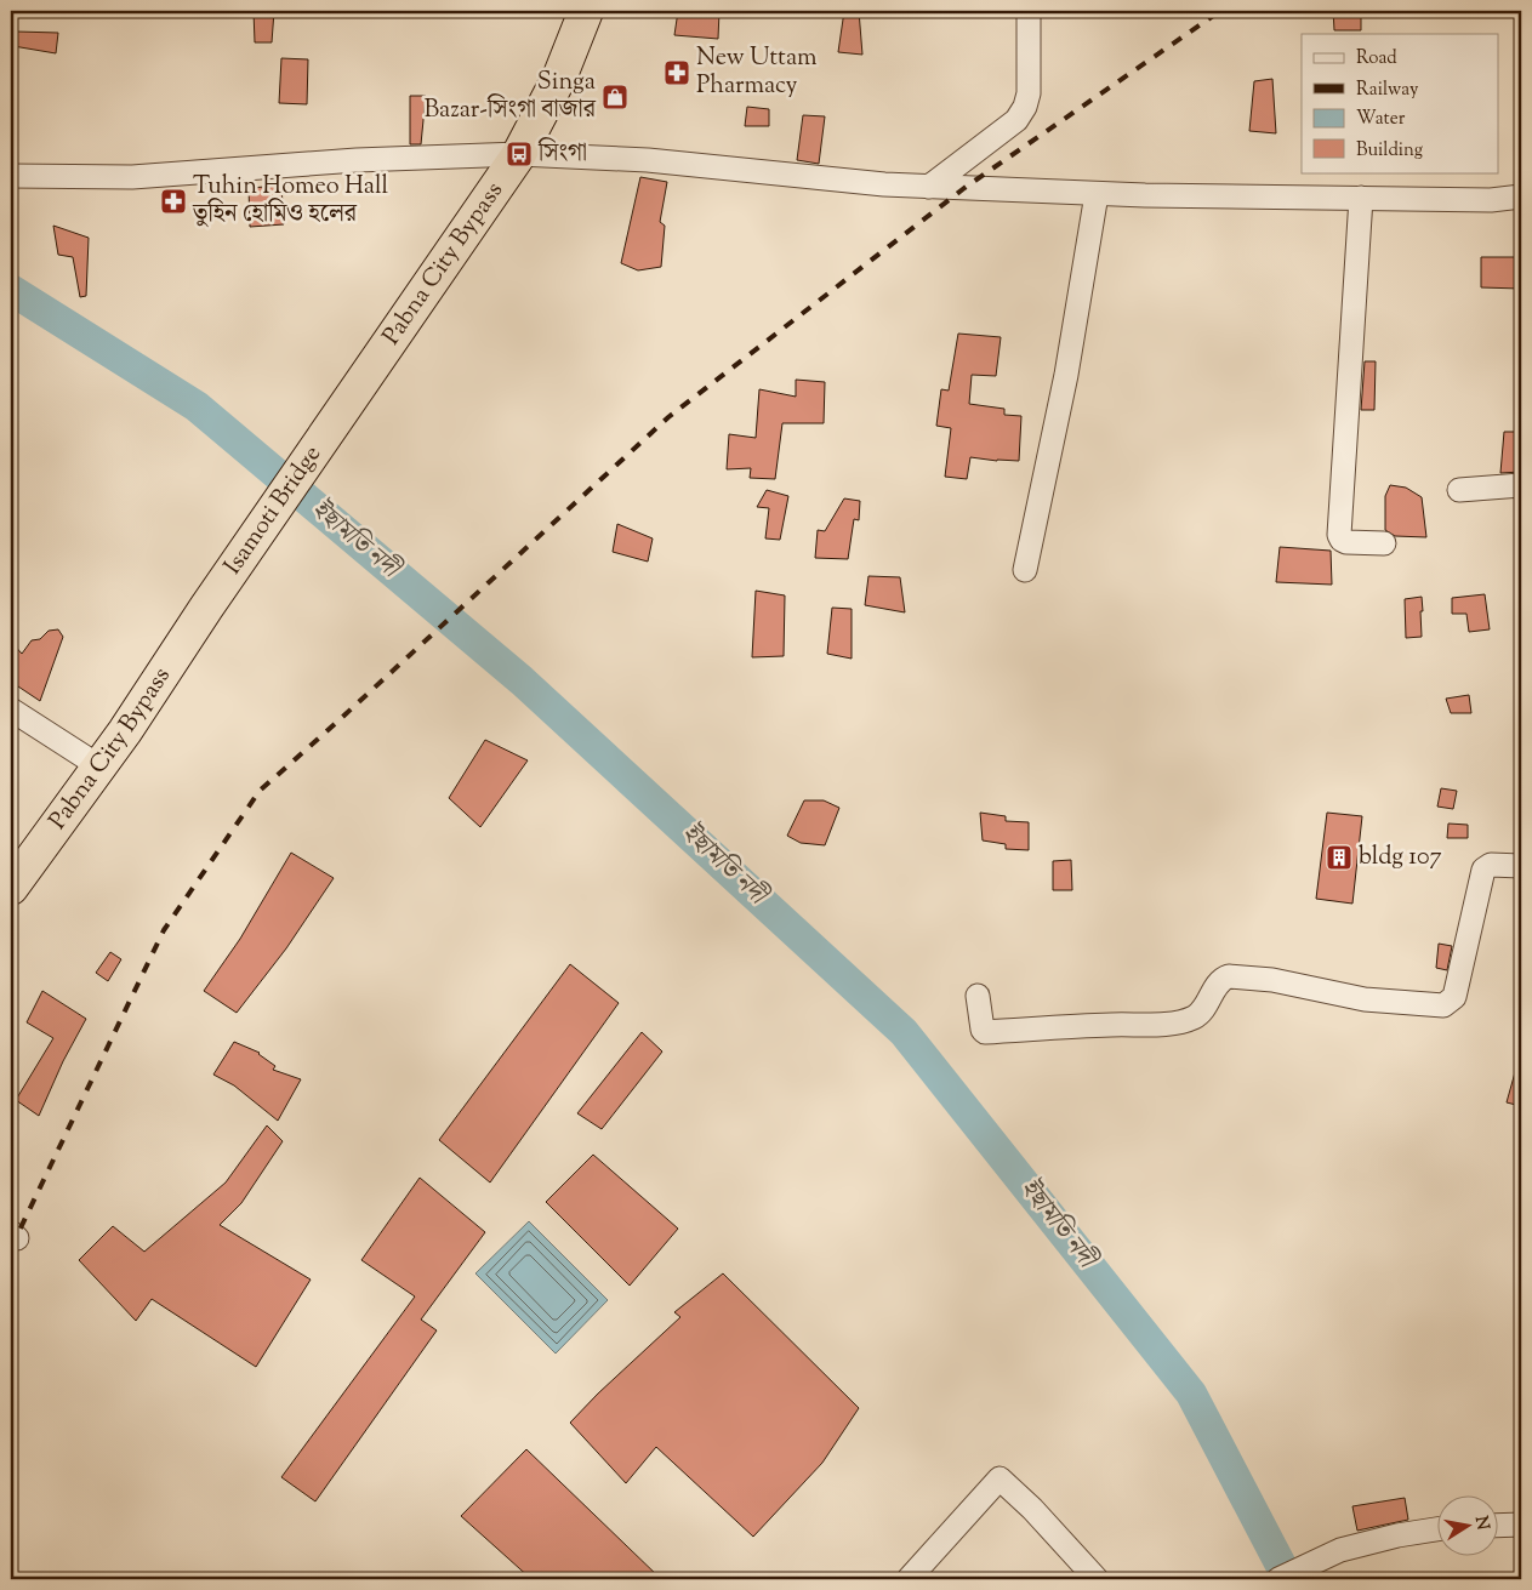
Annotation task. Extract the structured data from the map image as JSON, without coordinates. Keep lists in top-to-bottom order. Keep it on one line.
{"streets":{"highway":["Pabna City Bypass","Isamoti Bridge"]},"crossings":[["Pabna City Bypass","Isamoti Bridge"]],"water":["ইছামতি নদী"],"places":{"pharmacy":["New Uttam Pharmacy","Tuhin Homeo Hall তুহিন হোমিও হলের"],"shop":["Singa Bazar-সিংগা বাজার"],"bus stop":["সিংগা"],"building":["bldg 107"]},"legend":["Road","Railway","Water","Building"],"north":"right"}
